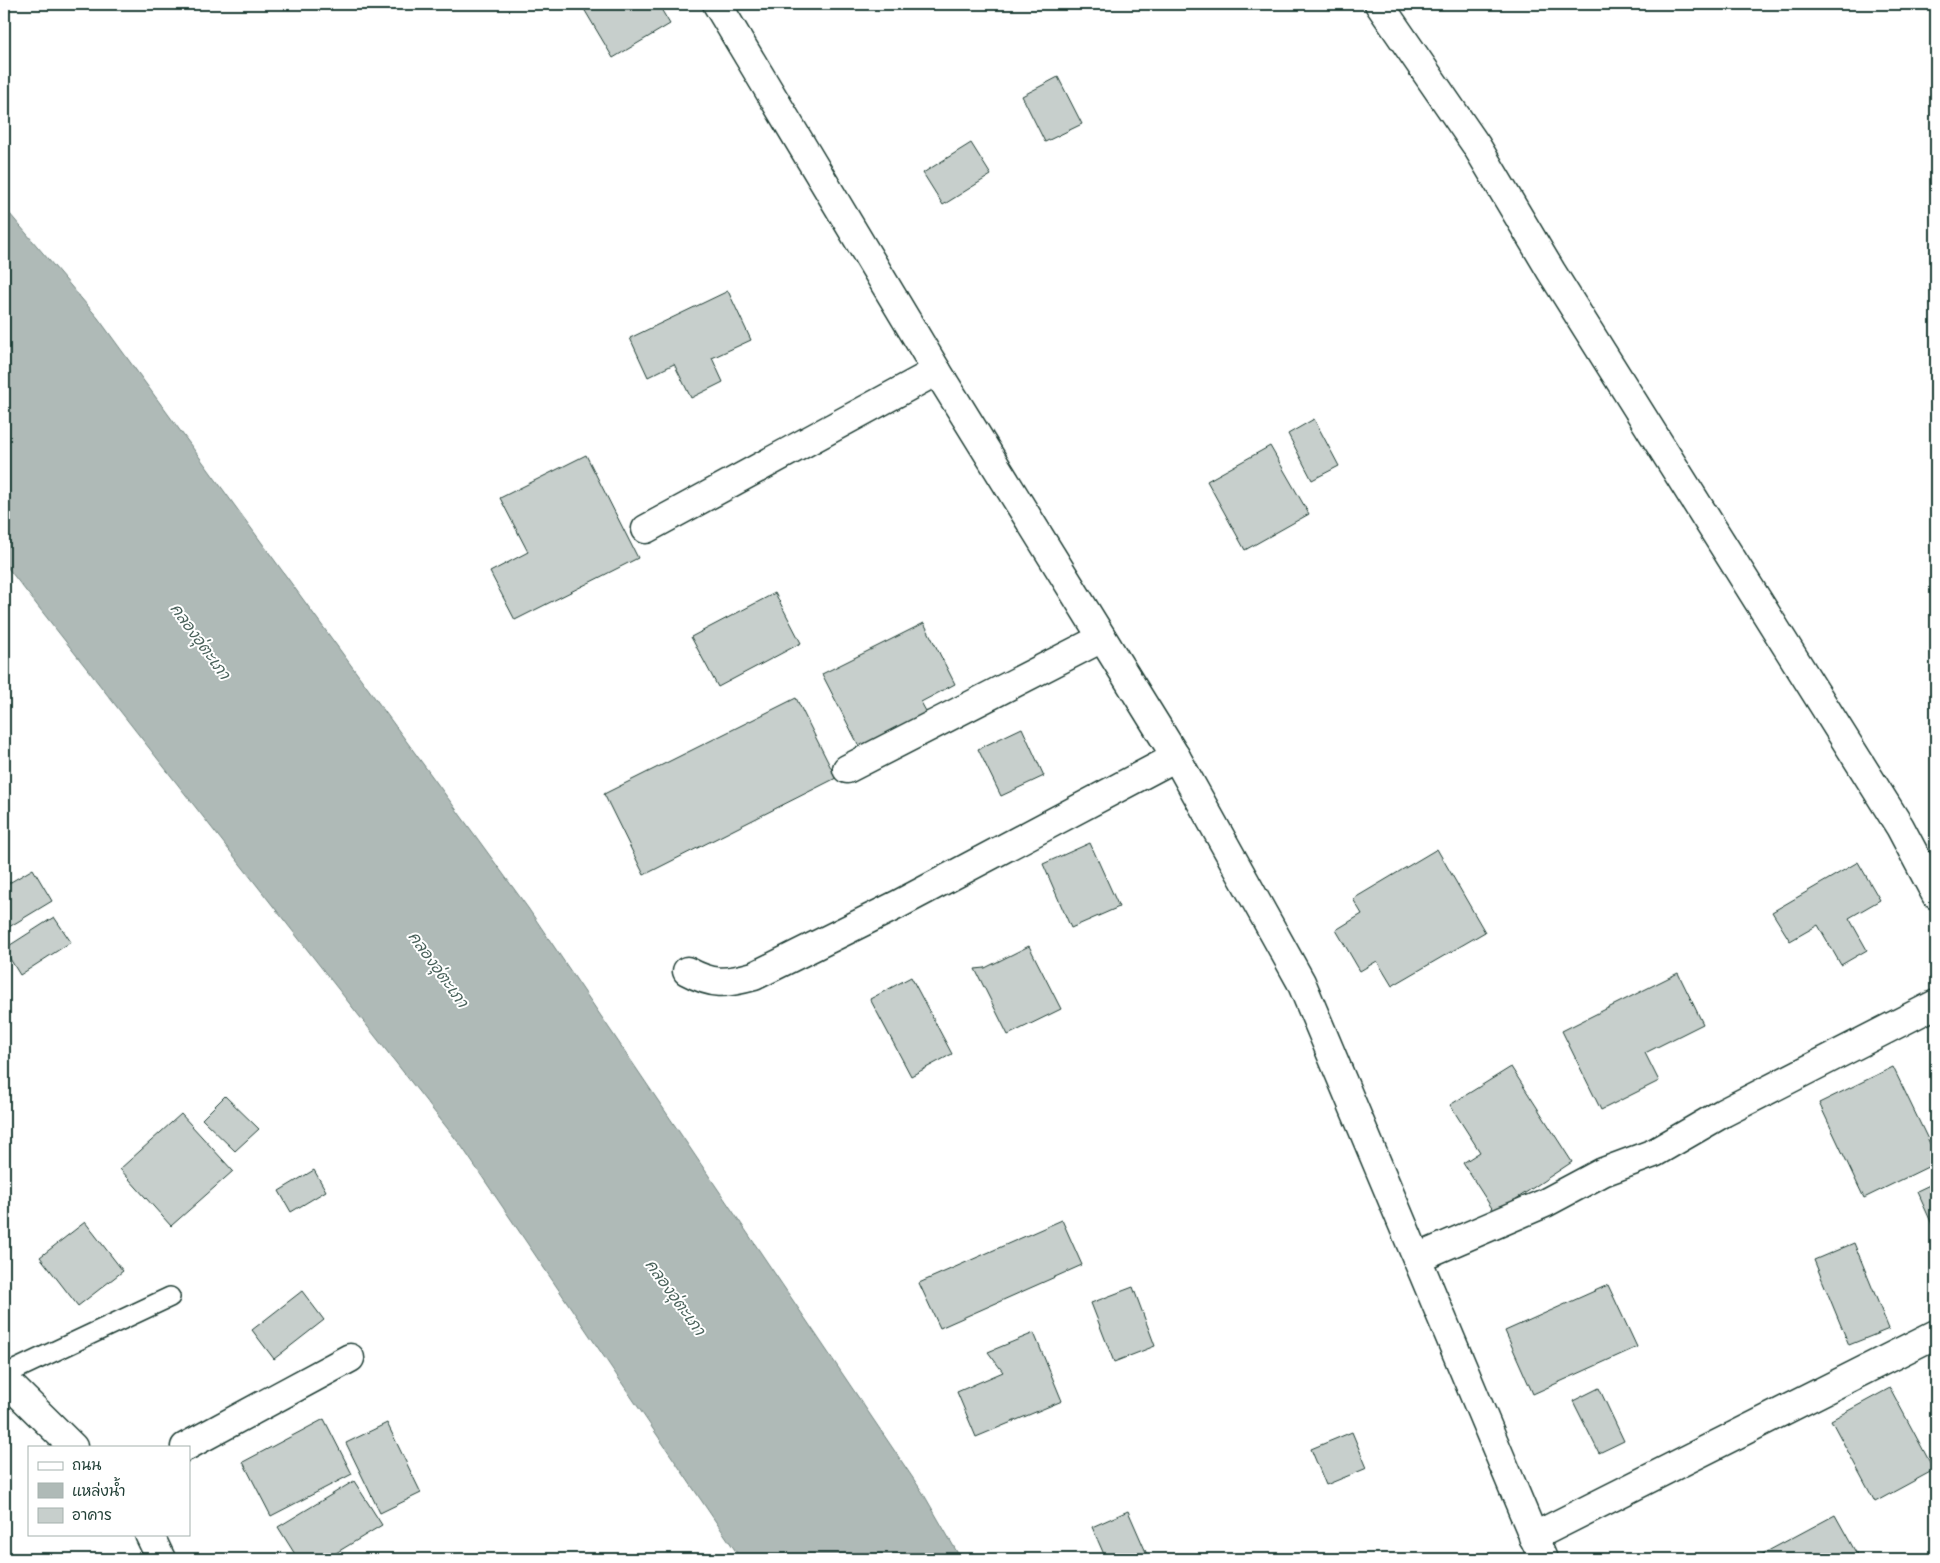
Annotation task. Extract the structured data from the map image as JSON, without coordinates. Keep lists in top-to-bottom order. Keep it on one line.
{"water":["คลองอุ่ตะเภา"],"legend":["ถนน","แหล่งน้ำ","อาคาร"]}
